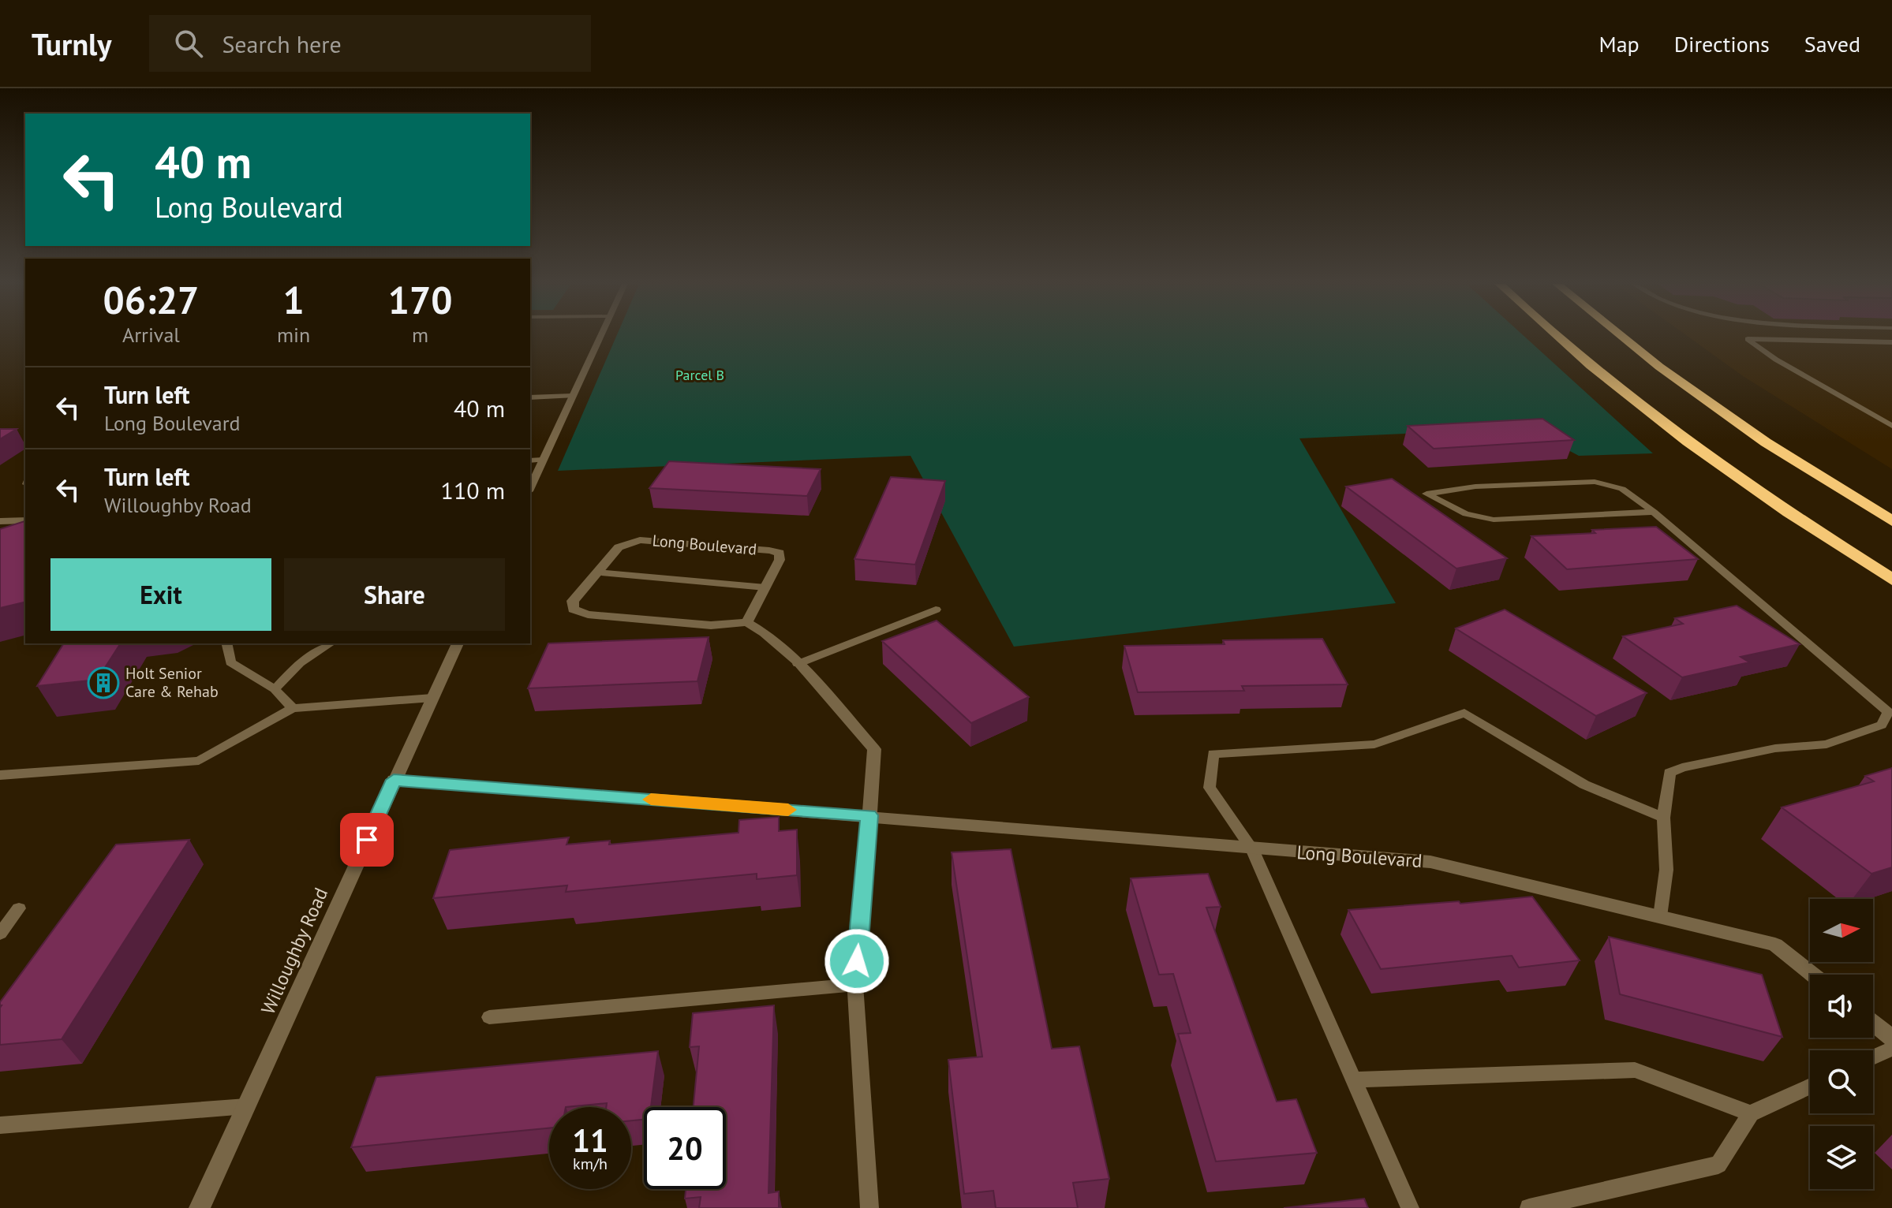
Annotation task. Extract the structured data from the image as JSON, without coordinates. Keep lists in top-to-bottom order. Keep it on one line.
{"streets":{"street":["Long Boulevard","Willoughby Road"]},"crossings":[["Long Boulevard","Willoughby Road"]],"parks":["Parcel B"],"places":{"building":["Holt Senior Care & Rehab"]},"north":"right","page":{"header":"Turnly","search":"Search here","nav":["Map","Directions","Saved"],"turn":["40 m","Long Boulevard"],"eta":["06:27","Arrival","1","min","170","m"],"list":[{"name":"Turn left","note":"Long Boulevard","value":"40 m"},{"name":"Turn left","note":"Willoughby Road","value":"110 m"}],"buttons":["Exit","Share"],"speed":"11 km/h","limit":"20"}}
